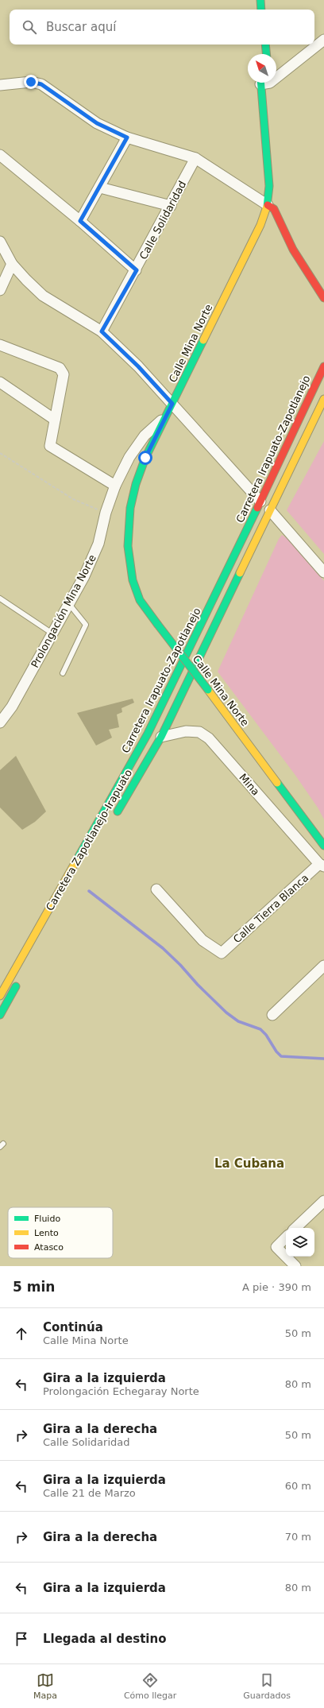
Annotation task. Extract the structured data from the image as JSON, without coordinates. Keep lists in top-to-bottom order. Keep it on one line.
{"streets":{"main road":["Calle Mina Norte","Carretera Irapuato-Zapotlanejo","Carretera Zapotlanejo-Irapuato"],"street":["Calle Solidaridad","Prolongación Mina Norte","Mina","Calle Tierra Blanca"]},"crossings":[["Calle Mina Norte","Prolongación Mina Norte"],["Mina","Carretera Zapotlanejo-Irapuato"],["Mina","Calle Tierra Blanca"]],"districts":["La Cubana"],"legend":["Fluido","Lento","Atasco"],"north":"top left","page":{"search":"Buscar aquí","heading":["5 min","A pie · 390 m"],"list":[["Continúa","Calle Mina Norte","50 m"],["Gira a la izquierda","Prolongación Echegaray Norte","80 m"],["Gira a la derecha","Calle Solidaridad","50 m"],["Gira a la izquierda","Calle 21 de Marzo","60 m"],["Gira a la derecha","70 m"],["Gira a la izquierda","80 m"],"Llegada al destino"],"nav":["Mapa","Cómo llegar","Guardados"]}}
